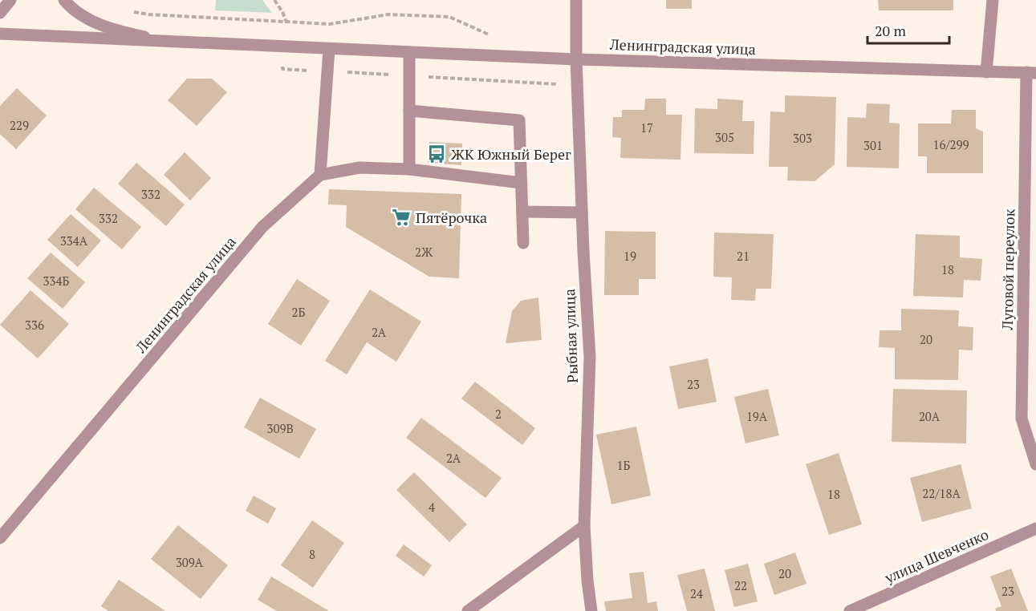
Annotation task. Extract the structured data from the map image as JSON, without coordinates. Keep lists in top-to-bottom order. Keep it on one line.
{"streets":{"street":["Ленинградская улица","Луговой переулок","Рыбная улица","улица Шевченко"]},"crossings":[["Ленинградская улица","Луговой переулок"],["Ленинградская улица","Рыбная улица"]],"places":{"bus stop":["ЖК Южный Берег"],"supermarket":["Пятёрочка"]},"house_numbers":["229","17","305","303","16/299","301","332","332","334А","2Ж","19","21","18","334Б","2Б","336","2А","20","23","2","19А","20А","309В","2А","1Б","22/18А","18","4","8","309А","20","22","23","24"],"scale_bar":"20 m"}
